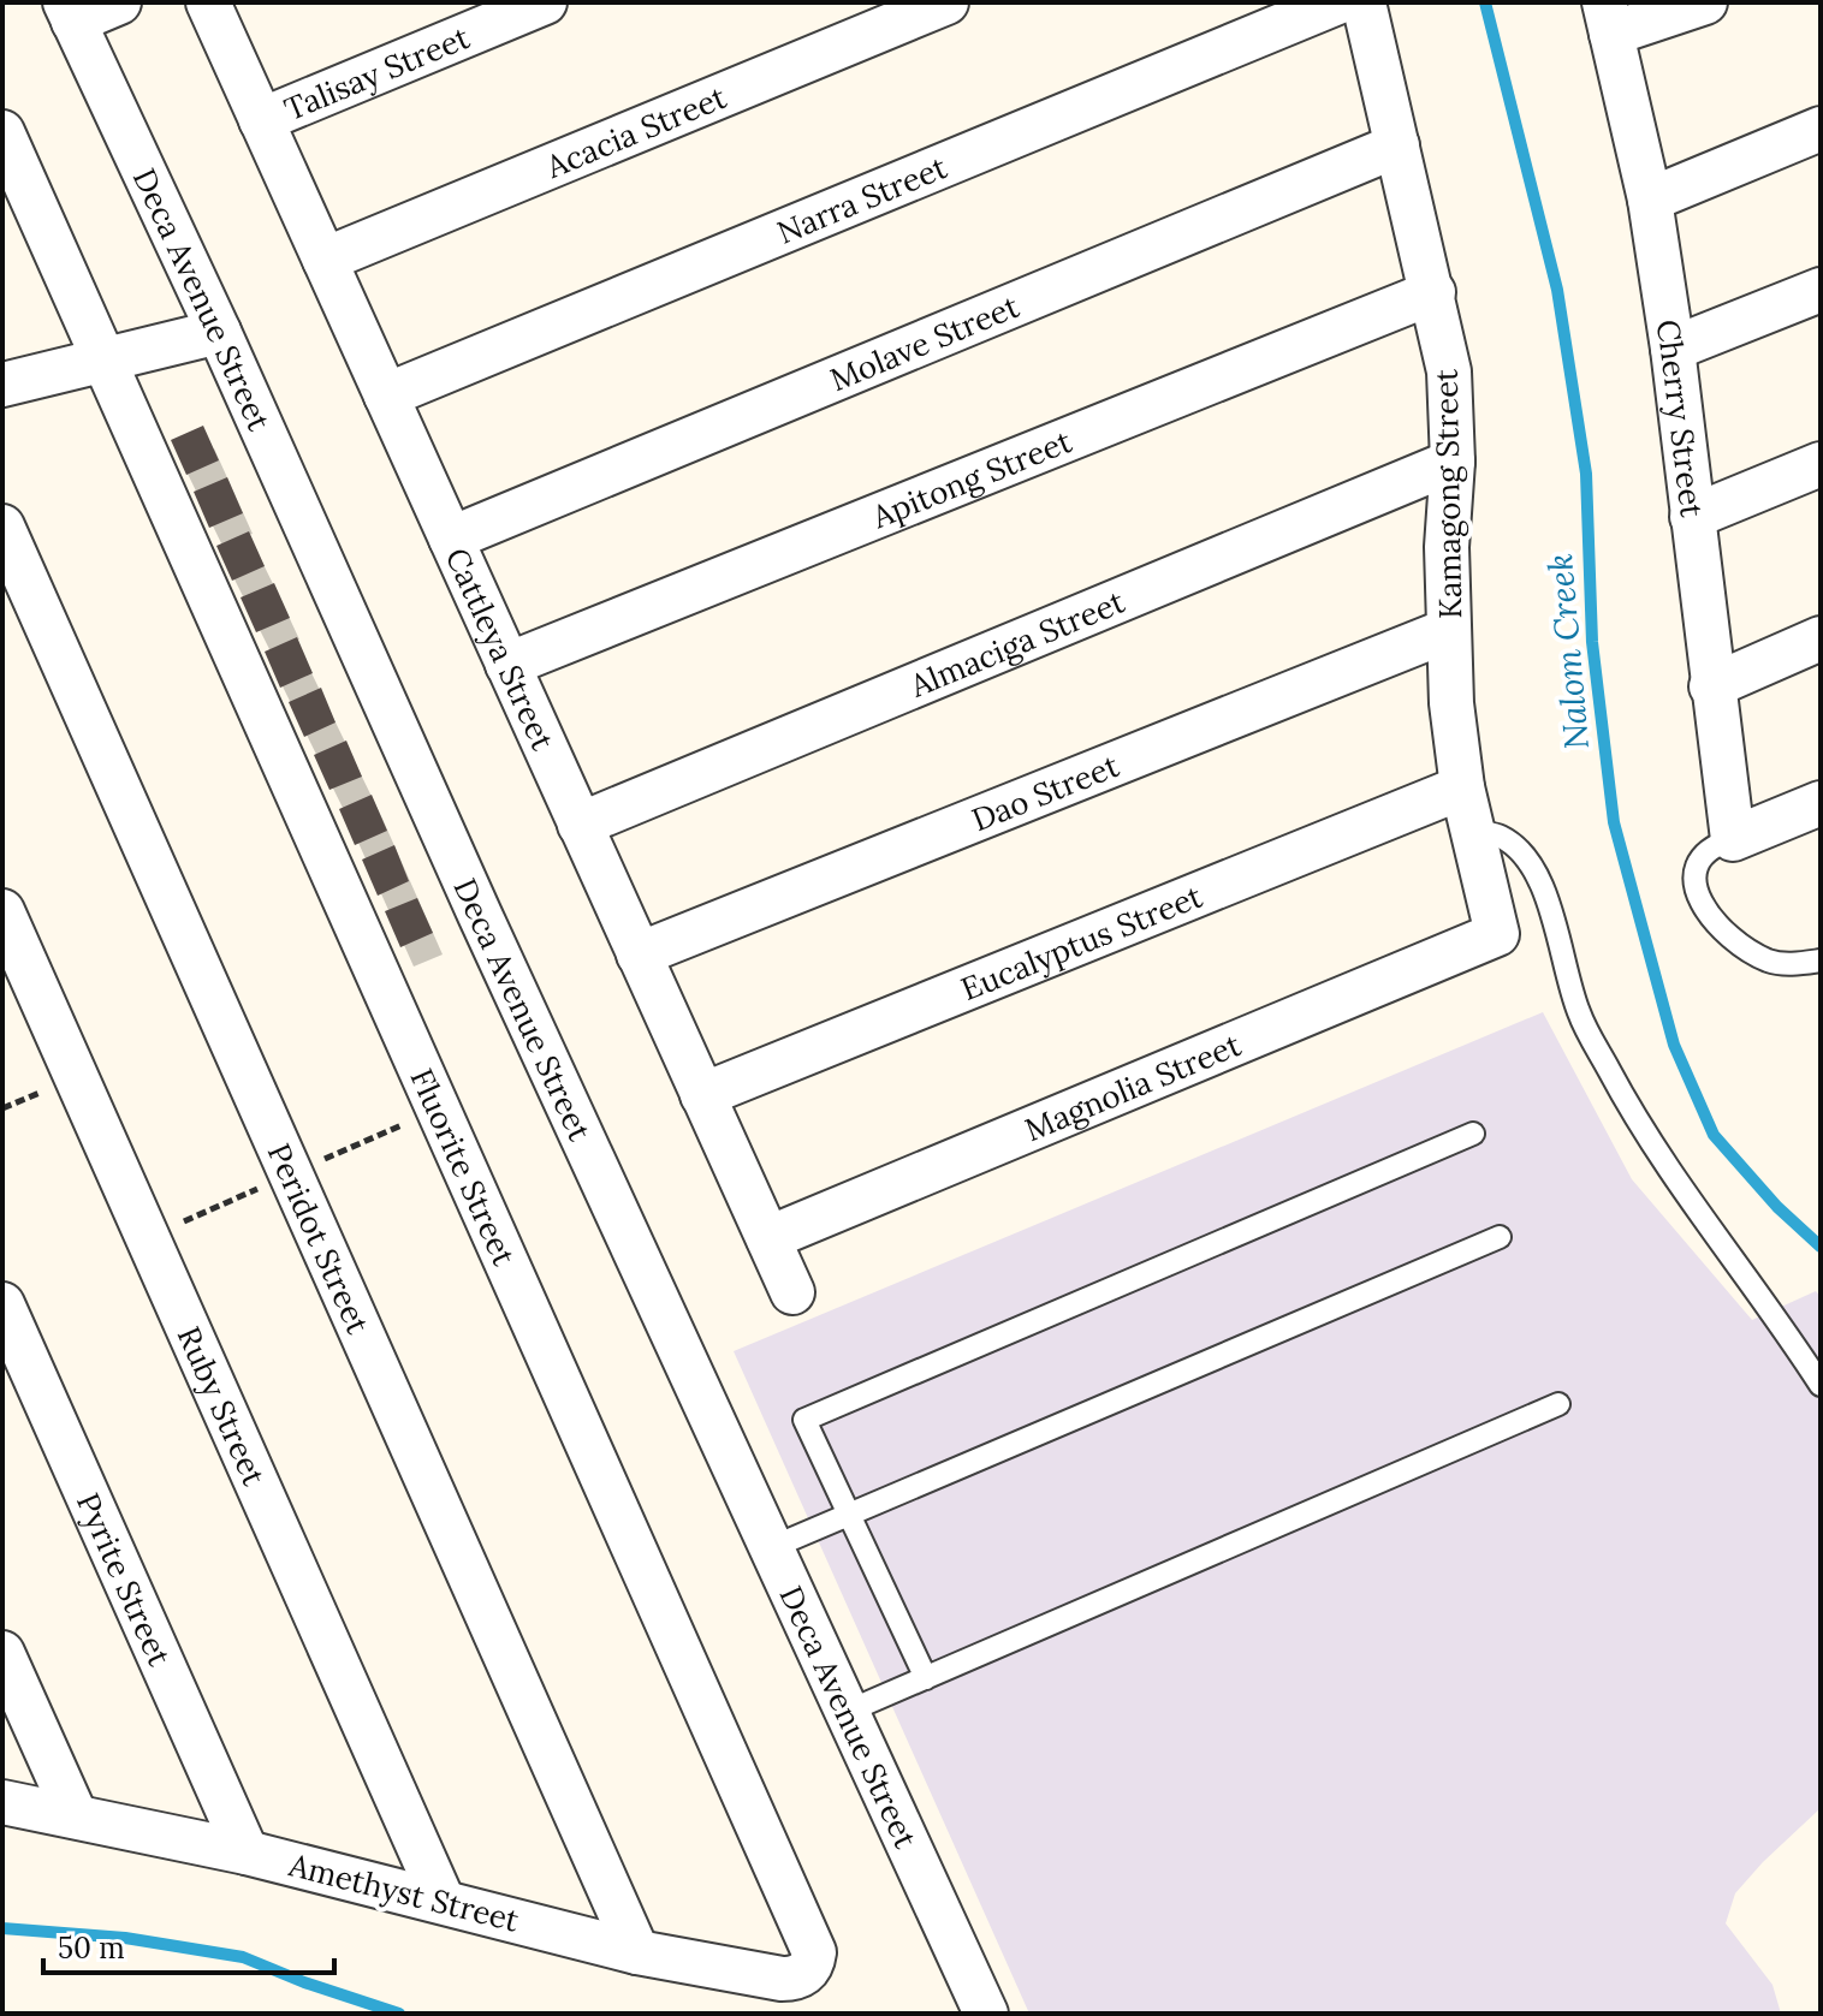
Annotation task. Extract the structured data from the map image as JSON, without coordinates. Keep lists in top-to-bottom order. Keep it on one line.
{"streets":{"street":["Talisay Street","Acacia Street","Narra Street","Deca Avenue Street","Molave Street","Cherry Street","Apitong Street","Kamagong Street","Almaciga Street","Cattleya Street","Dao Street","Eucalyptus Street","Magnolia Street","Fluorite Street","Peridot Street","Ruby Street","Pyrite Street","Amethyst Street"]},"crossings":[["Talisay Street","Cattleya Street"],["Acacia Street","Cattleya Street"],["Narra Street","Cattleya Street"],["Molave Street","Kamagong Street"],["Molave Street","Cattleya Street"],["Apitong Street","Kamagong Street"],["Apitong Street","Cattleya Street"],["Kamagong Street","Almaciga Street"],["Kamagong Street","Dao Street"],["Kamagong Street","Eucalyptus Street"],["Kamagong Street","Magnolia Street"],["Almaciga Street","Cattleya Street"],["Cattleya Street","Dao Street"],["Cattleya Street","Eucalyptus Street"],["Cattleya Street","Magnolia Street"],["Fluorite Street","Amethyst Street"],["Peridot Street","Amethyst Street"],["Ruby Street","Amethyst Street"],["Pyrite Street","Amethyst Street"]],"water":["Nalom Creek"],"scale_bar":"50 m"}
